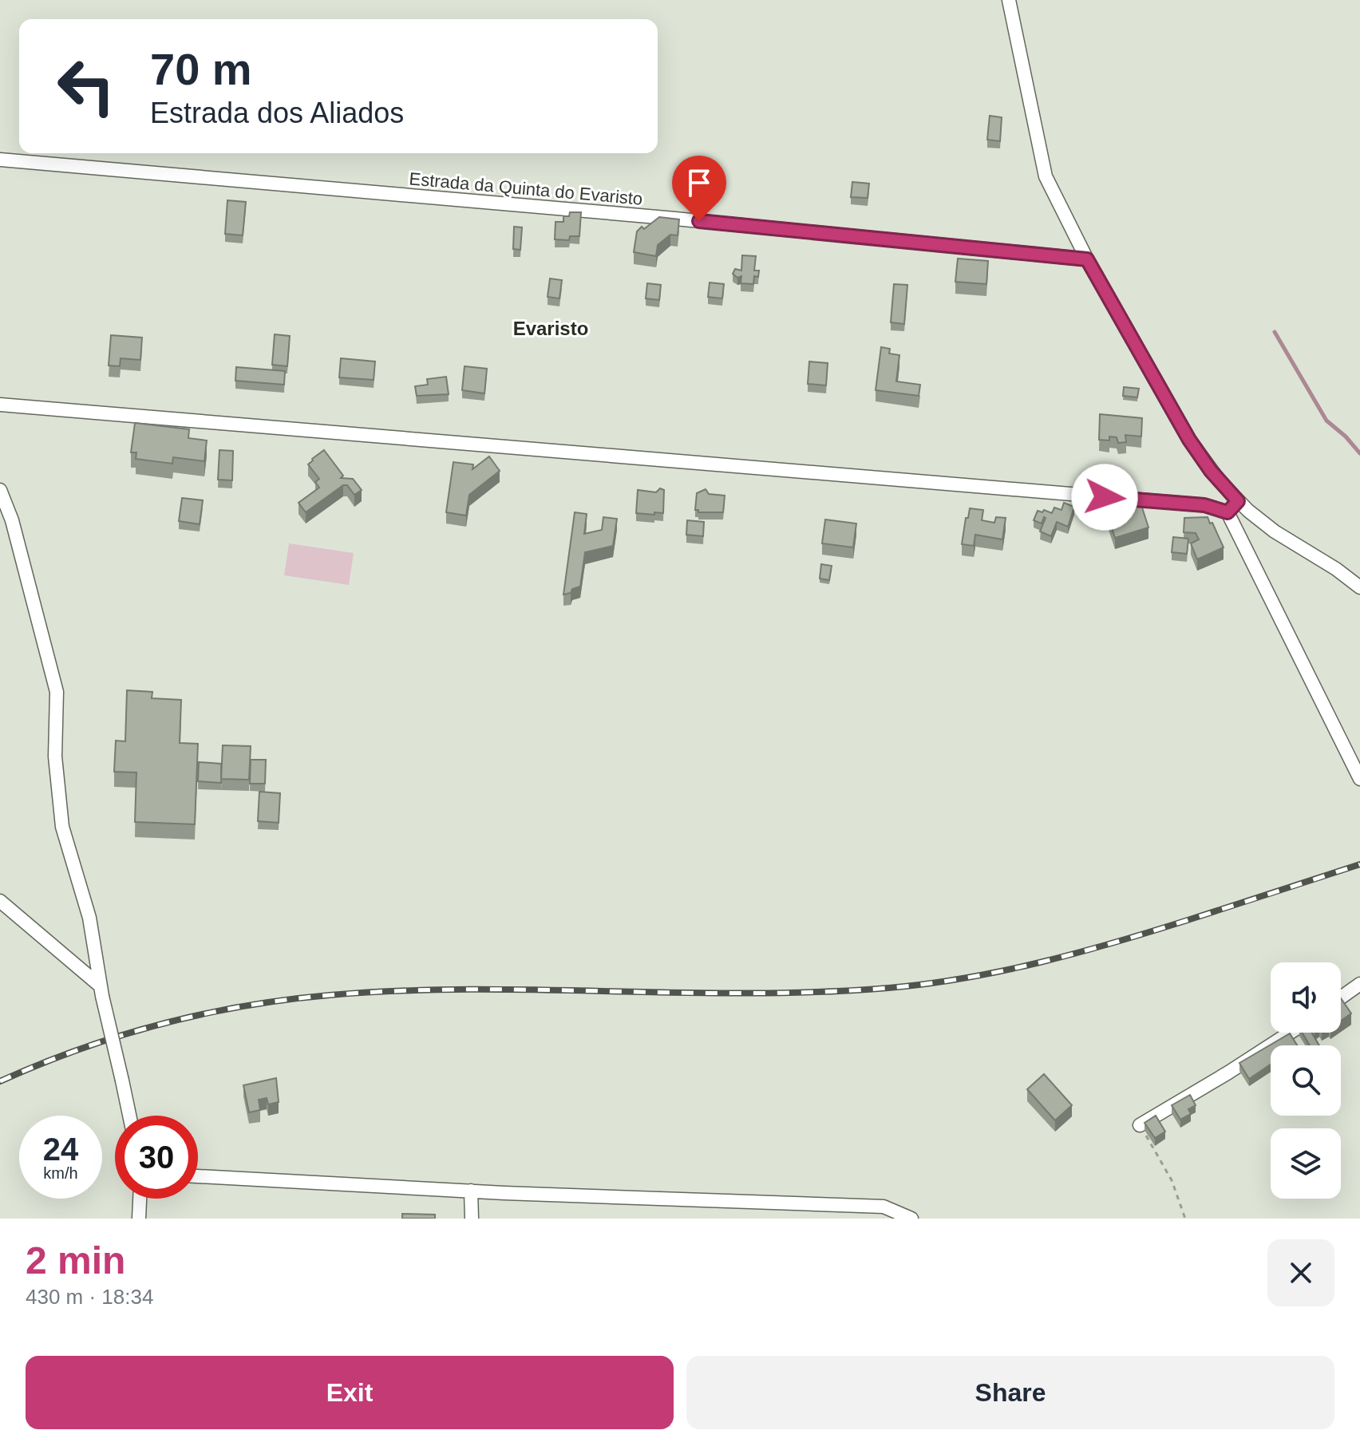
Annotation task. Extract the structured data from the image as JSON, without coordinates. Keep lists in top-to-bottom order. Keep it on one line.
{"streets":{"street":["Estrada da Quinta do Evaristo"]},"districts":["Evaristo"],"page":{"turn":["70 m","Estrada dos Aliados"],"speed":"24 km/h","limit":"30","heading":["2 min","430 m · 18:34"],"buttons":["Exit","Share"]}}
